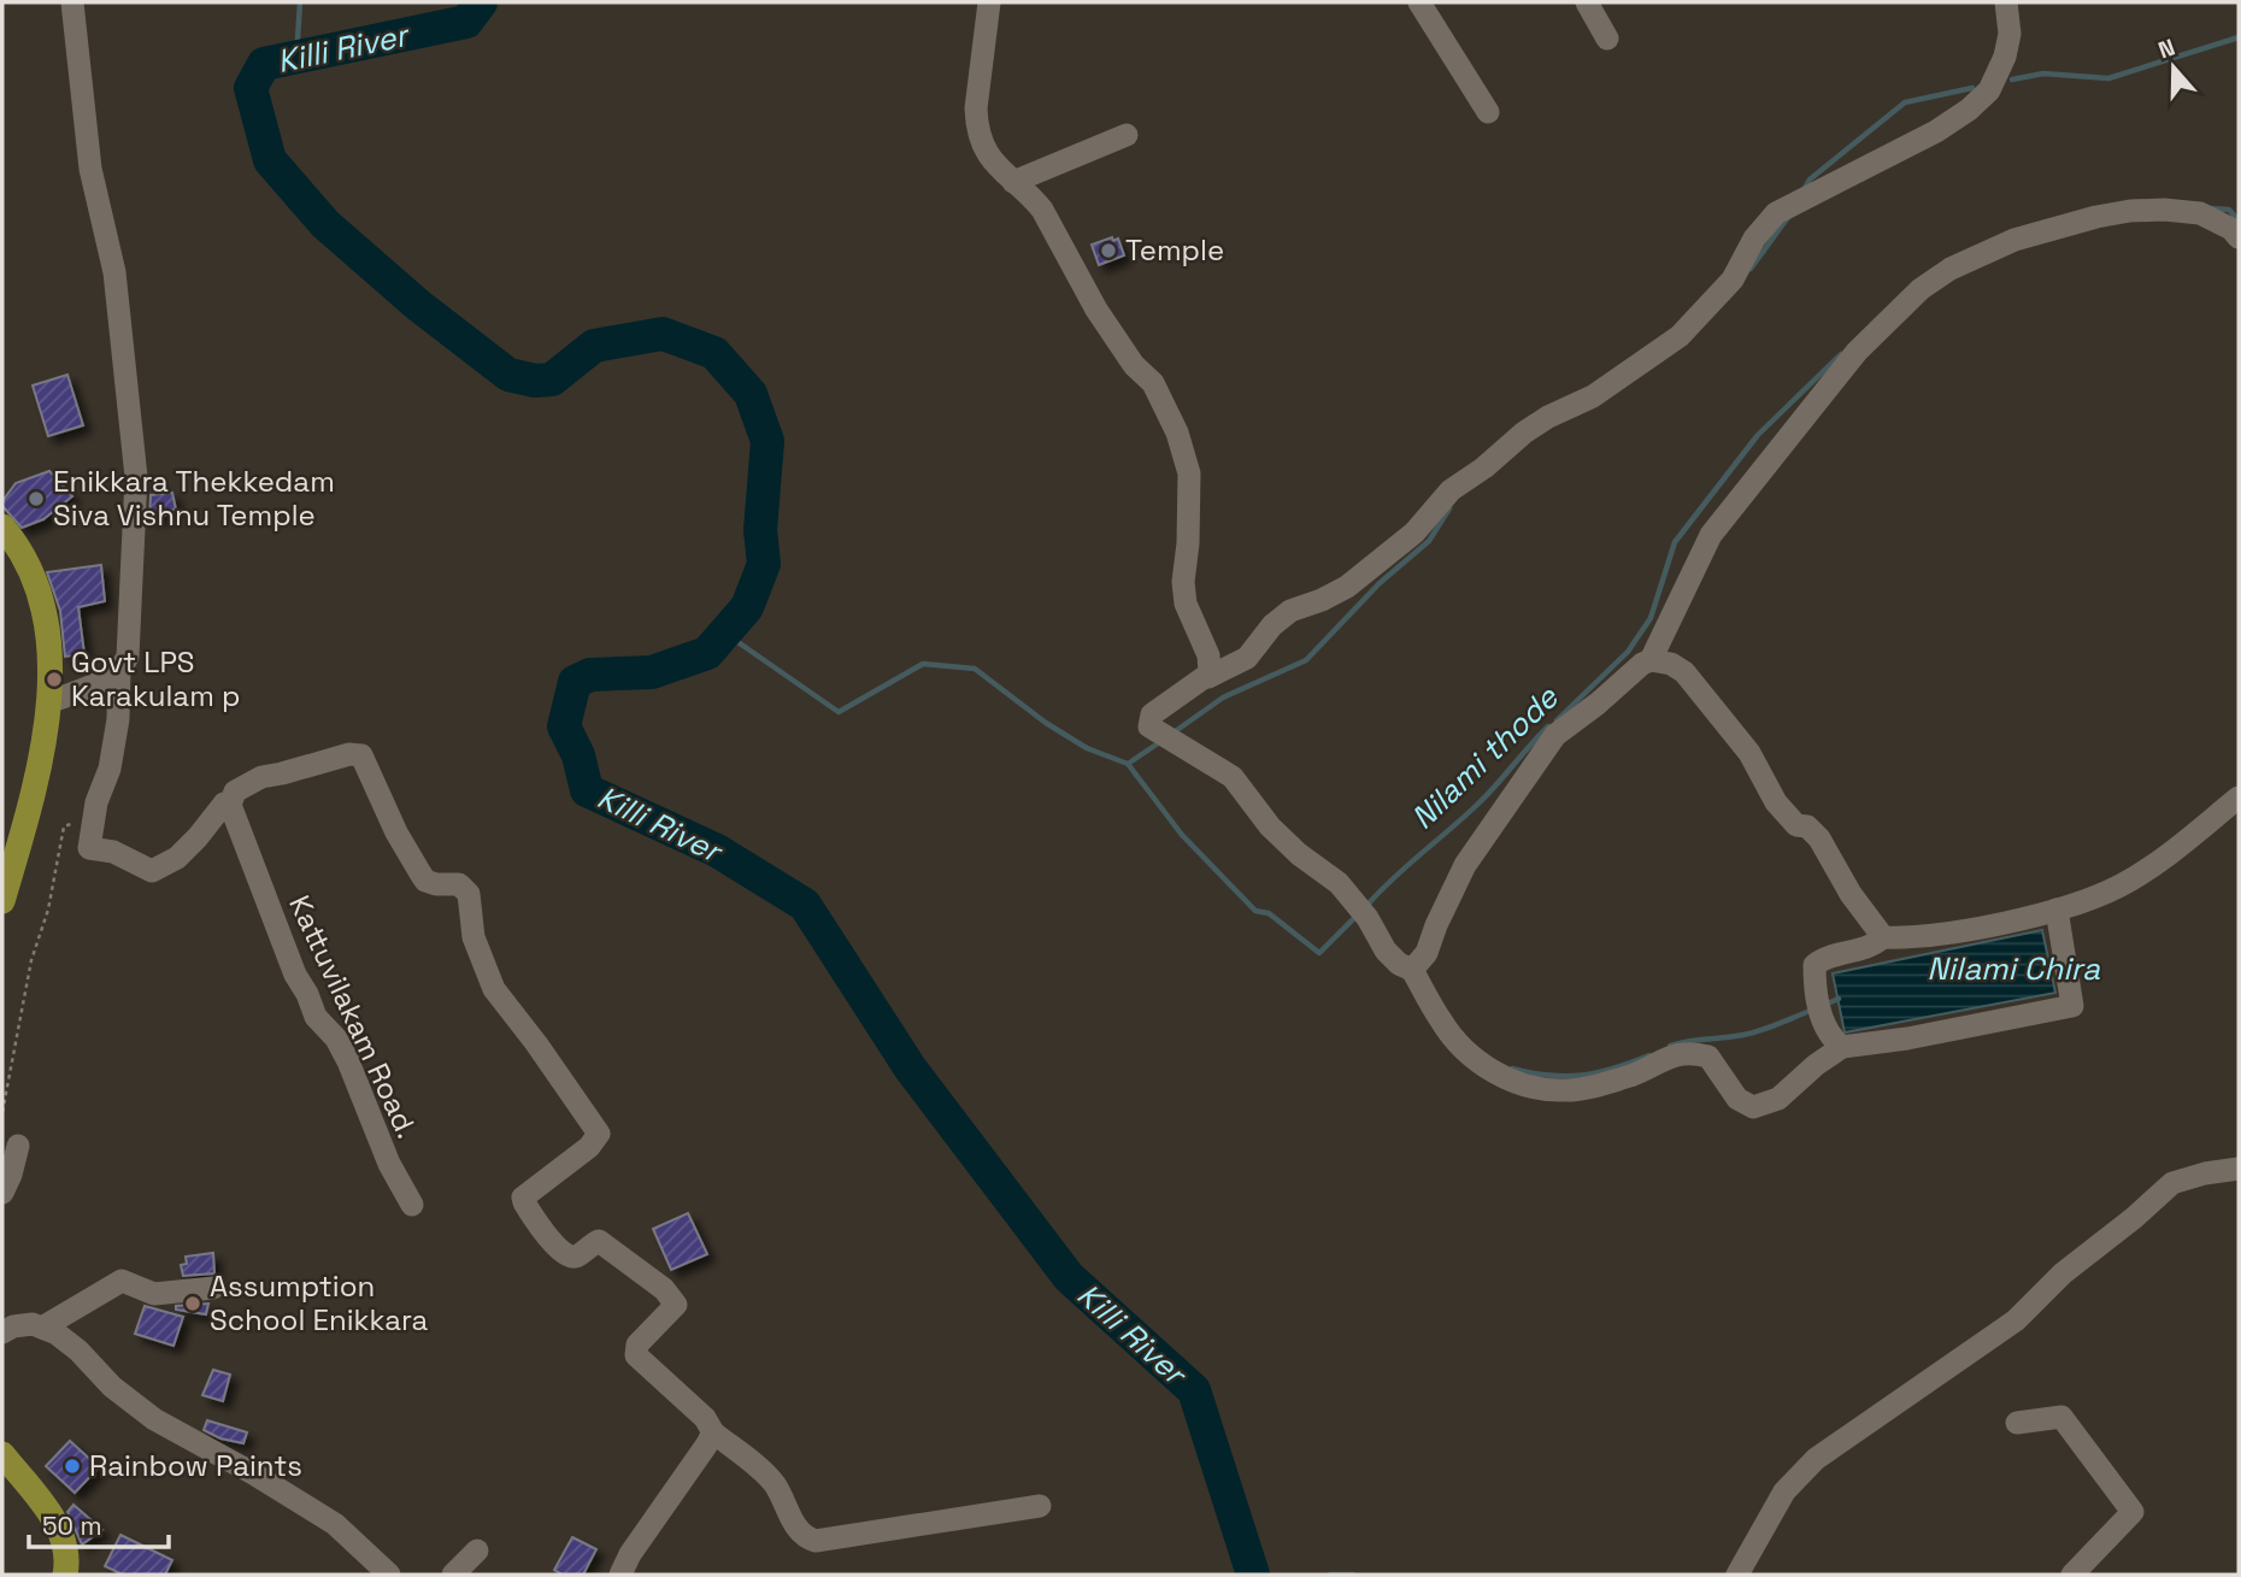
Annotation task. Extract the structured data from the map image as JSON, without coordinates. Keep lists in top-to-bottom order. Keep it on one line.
{"streets":{"street":["Kattuvilakam Road."]},"water":["Killi River","Nilami thode","Nilami Chira"],"places":["Temple","Enikkara Thekkedam Siva Vishnu Temple","Govt LPS Karakulam p","Assumption School Enikkara","Rainbow Paints"],"scale_bar":"50 m","north":"top"}
